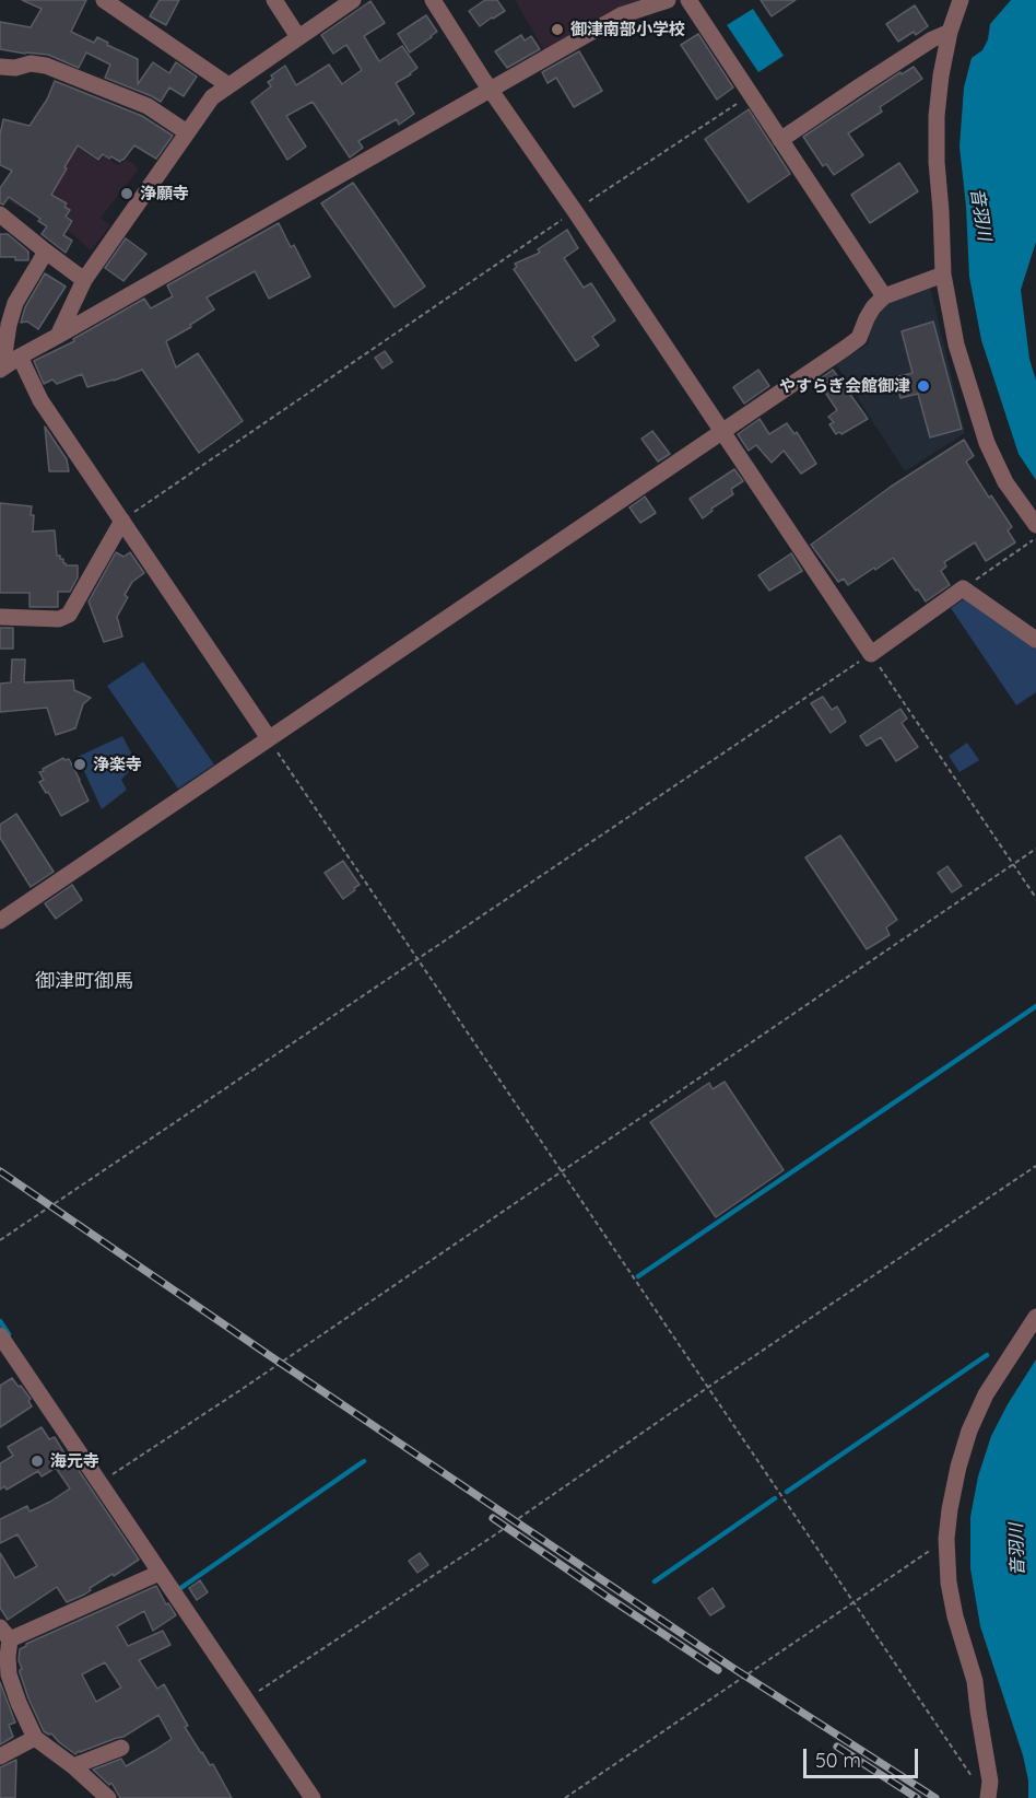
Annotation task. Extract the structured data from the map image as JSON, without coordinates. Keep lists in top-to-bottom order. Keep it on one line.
{"districts":["御津町御馬"],"water":["音羽川"],"places":["御津南部小学校","浄願寺","やすらぎ会館御津","浄楽寺","海元寺"],"scale_bar":"50 m"}
